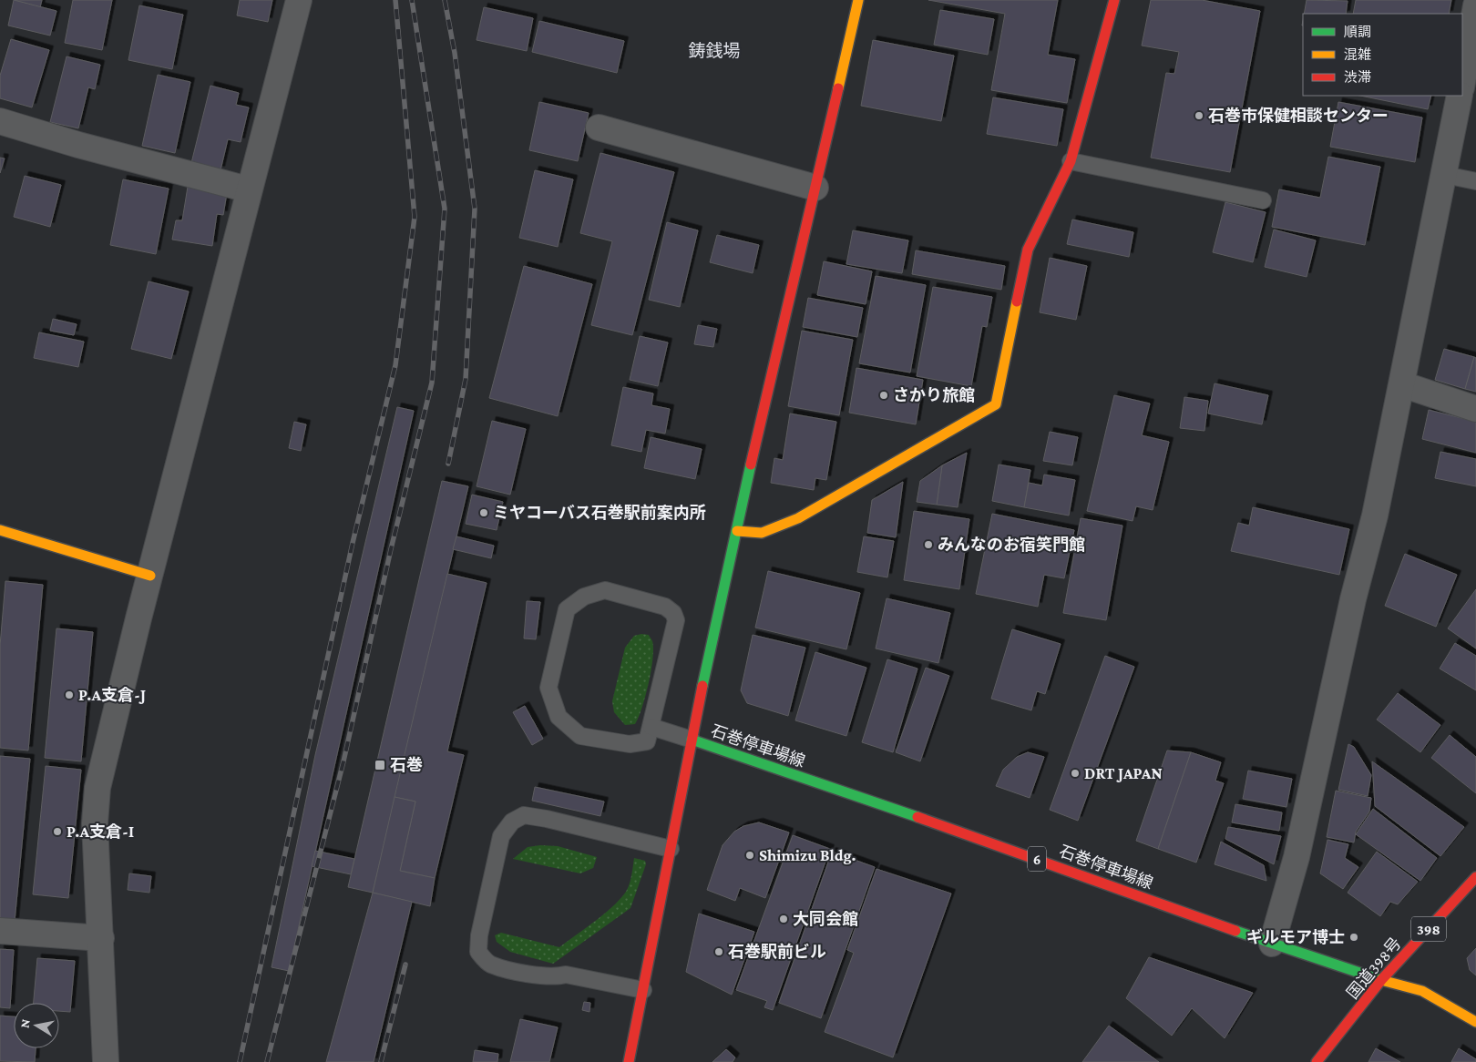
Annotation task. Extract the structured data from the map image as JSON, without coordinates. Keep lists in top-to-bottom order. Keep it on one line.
{"streets":{"main road":["石巻停車場線","6","398","国道398号"]},"crossings":[["石巻停車場線","国道398号"]],"districts":["鋳銭場"],"places":{"other":["石巻市保健相談センター","さかり旅館","ミヤコーバス石巻駅前案内所","みんなのお宿笑門館","P.A支倉-J","DRT JAPAN","P.A支倉-I","Shimizu Bldg.","大同会館","ギルモア博士","石巻駅前ビル"],"transit":["石巻"]},"legend":["順調","混雑","渋滞"],"north":"left"}
